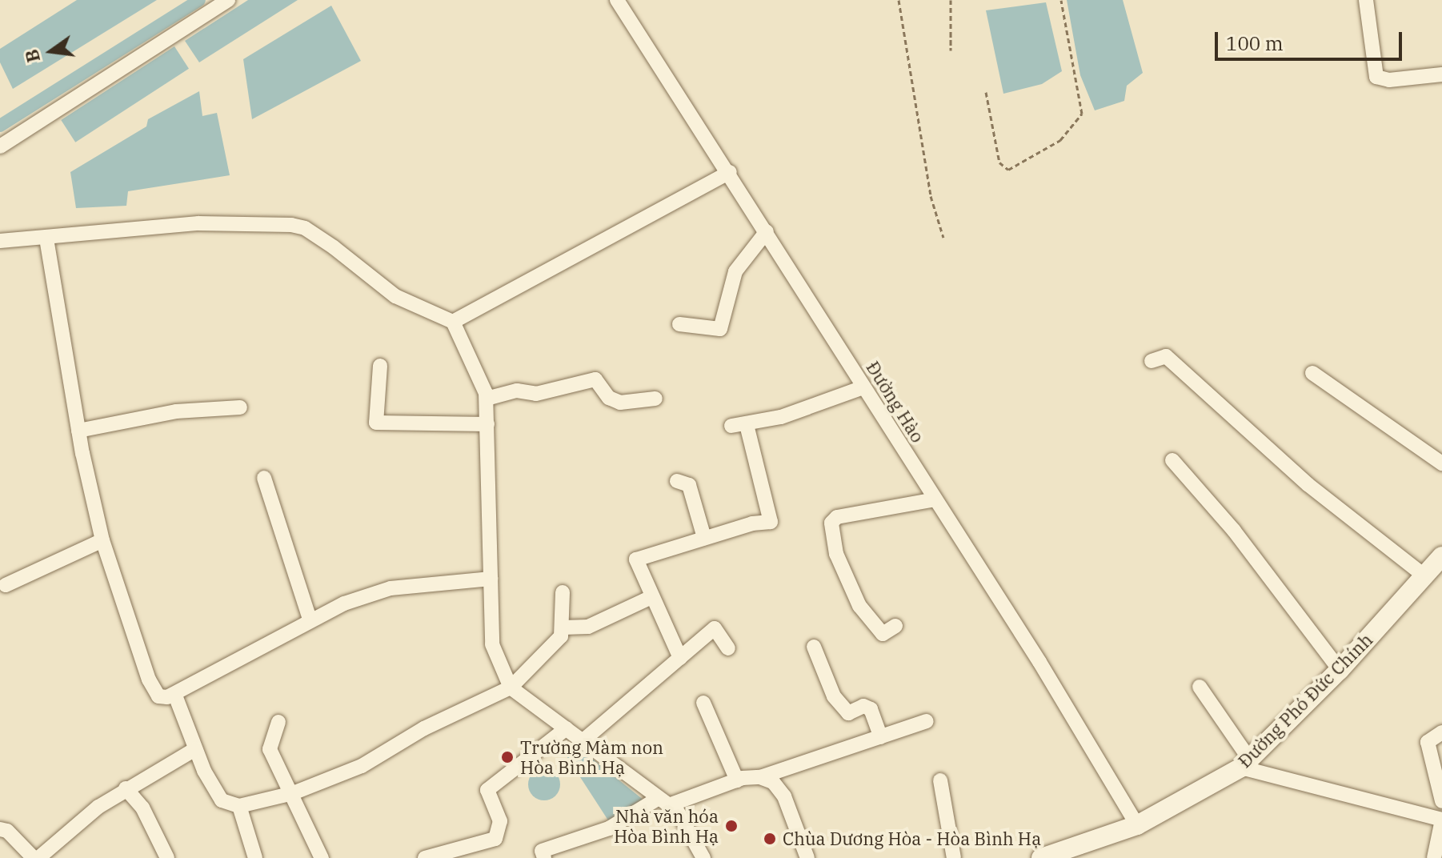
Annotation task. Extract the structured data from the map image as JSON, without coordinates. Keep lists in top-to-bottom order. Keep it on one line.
{"streets":{"main road":["Đường Phó Đức Chính"],"street":["Đường Hào"]},"crossings":[["Đường Hào","Đường Phó Đức Chính"]],"places":["Trường Màm non Hòa Bình Hạ","Nhà văn hóa Hòa Bình Hạ","Chùa Dương Hòa - Hòa Bình Hạ"],"scale_bar":"100 m","north":"left"}
